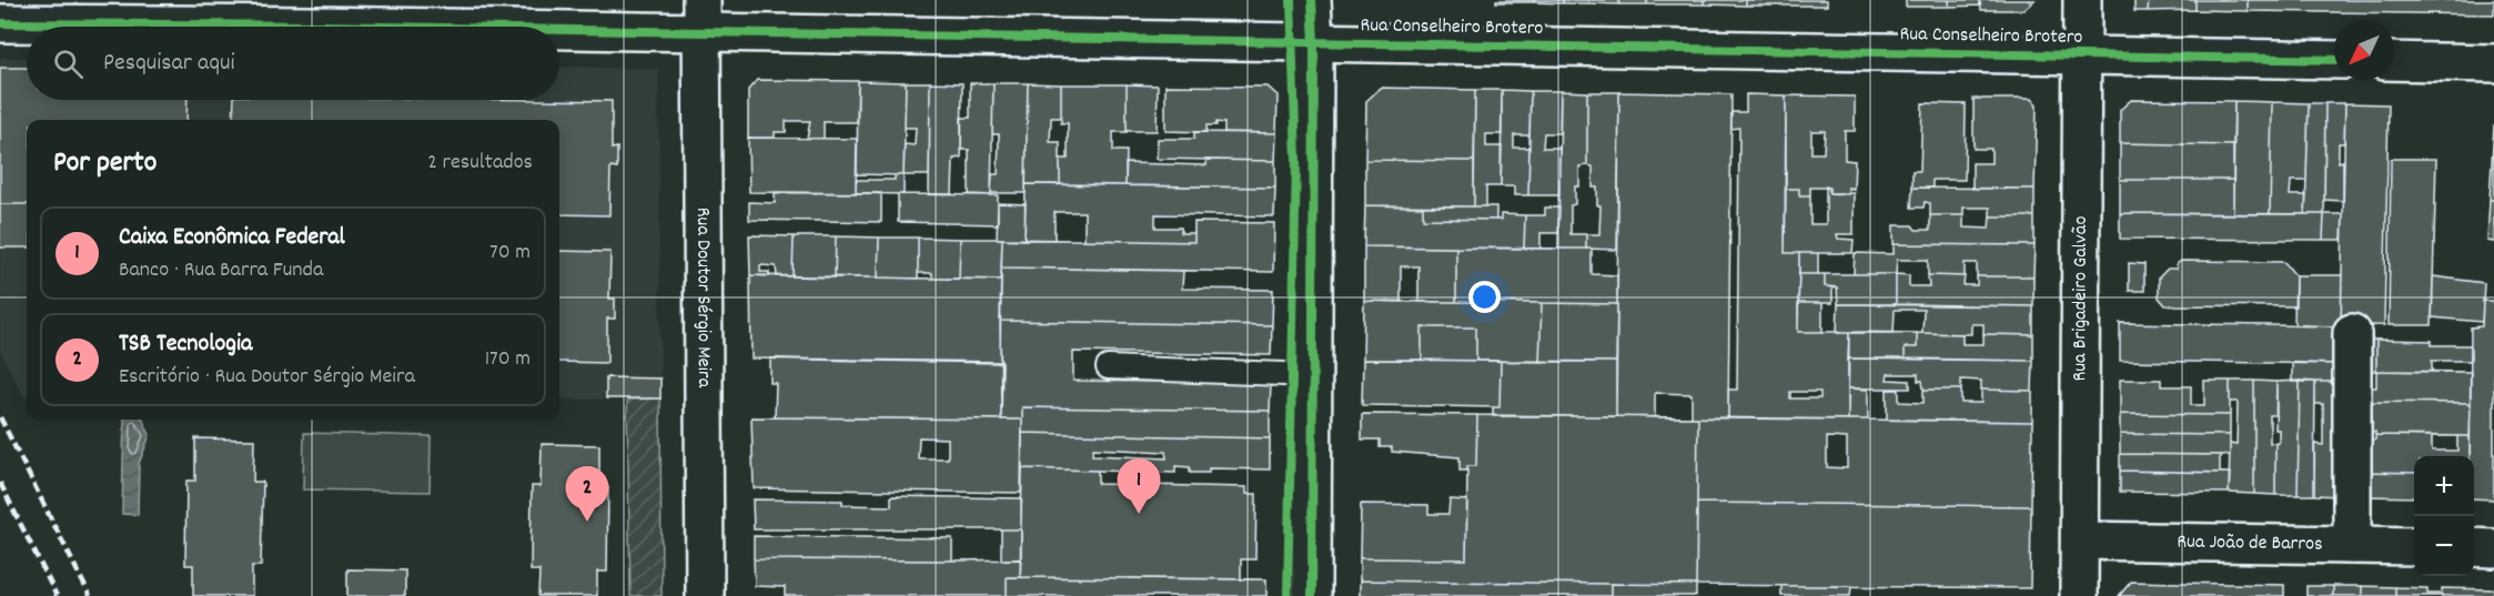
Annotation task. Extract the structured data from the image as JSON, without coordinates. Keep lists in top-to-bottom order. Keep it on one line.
{"streets":{"street":["Rua Conselheiro Brotero","Rua Doutor Sérgio Meira","Rua Brigadeiro Galvão","Rua João de Barros"]},"crossings":[["Rua Conselheiro Brotero","Rua Doutor Sérgio Meira"],["Rua Conselheiro Brotero","Rua Brigadeiro Galvão"],["Rua Brigadeiro Galvão","Rua João de Barros"]],"north":"bottom left","page":{"search":"Pesquisar aqui","heading":["Por perto","2 resultados"],"list":[{"mark":"1","name":"Caixa Econômica Federal","note":"Banco · Rua Barra Funda","value":"70 m"},{"mark":"2","name":"TSB Tecnologia","note":"Escritório · Rua Doutor Sérgio Meira","value":"170 m"}],"map_buttons":["+","−"],"pins":["1","2"]}}
